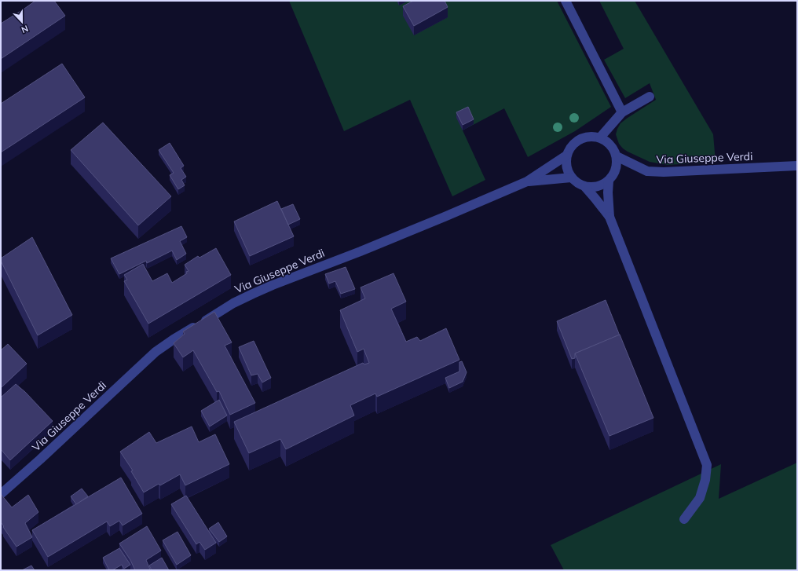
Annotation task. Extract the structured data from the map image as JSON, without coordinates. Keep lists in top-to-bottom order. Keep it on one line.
{"streets":{"street":["Via Giuseppe Verdi"]},"north":"bottom"}
